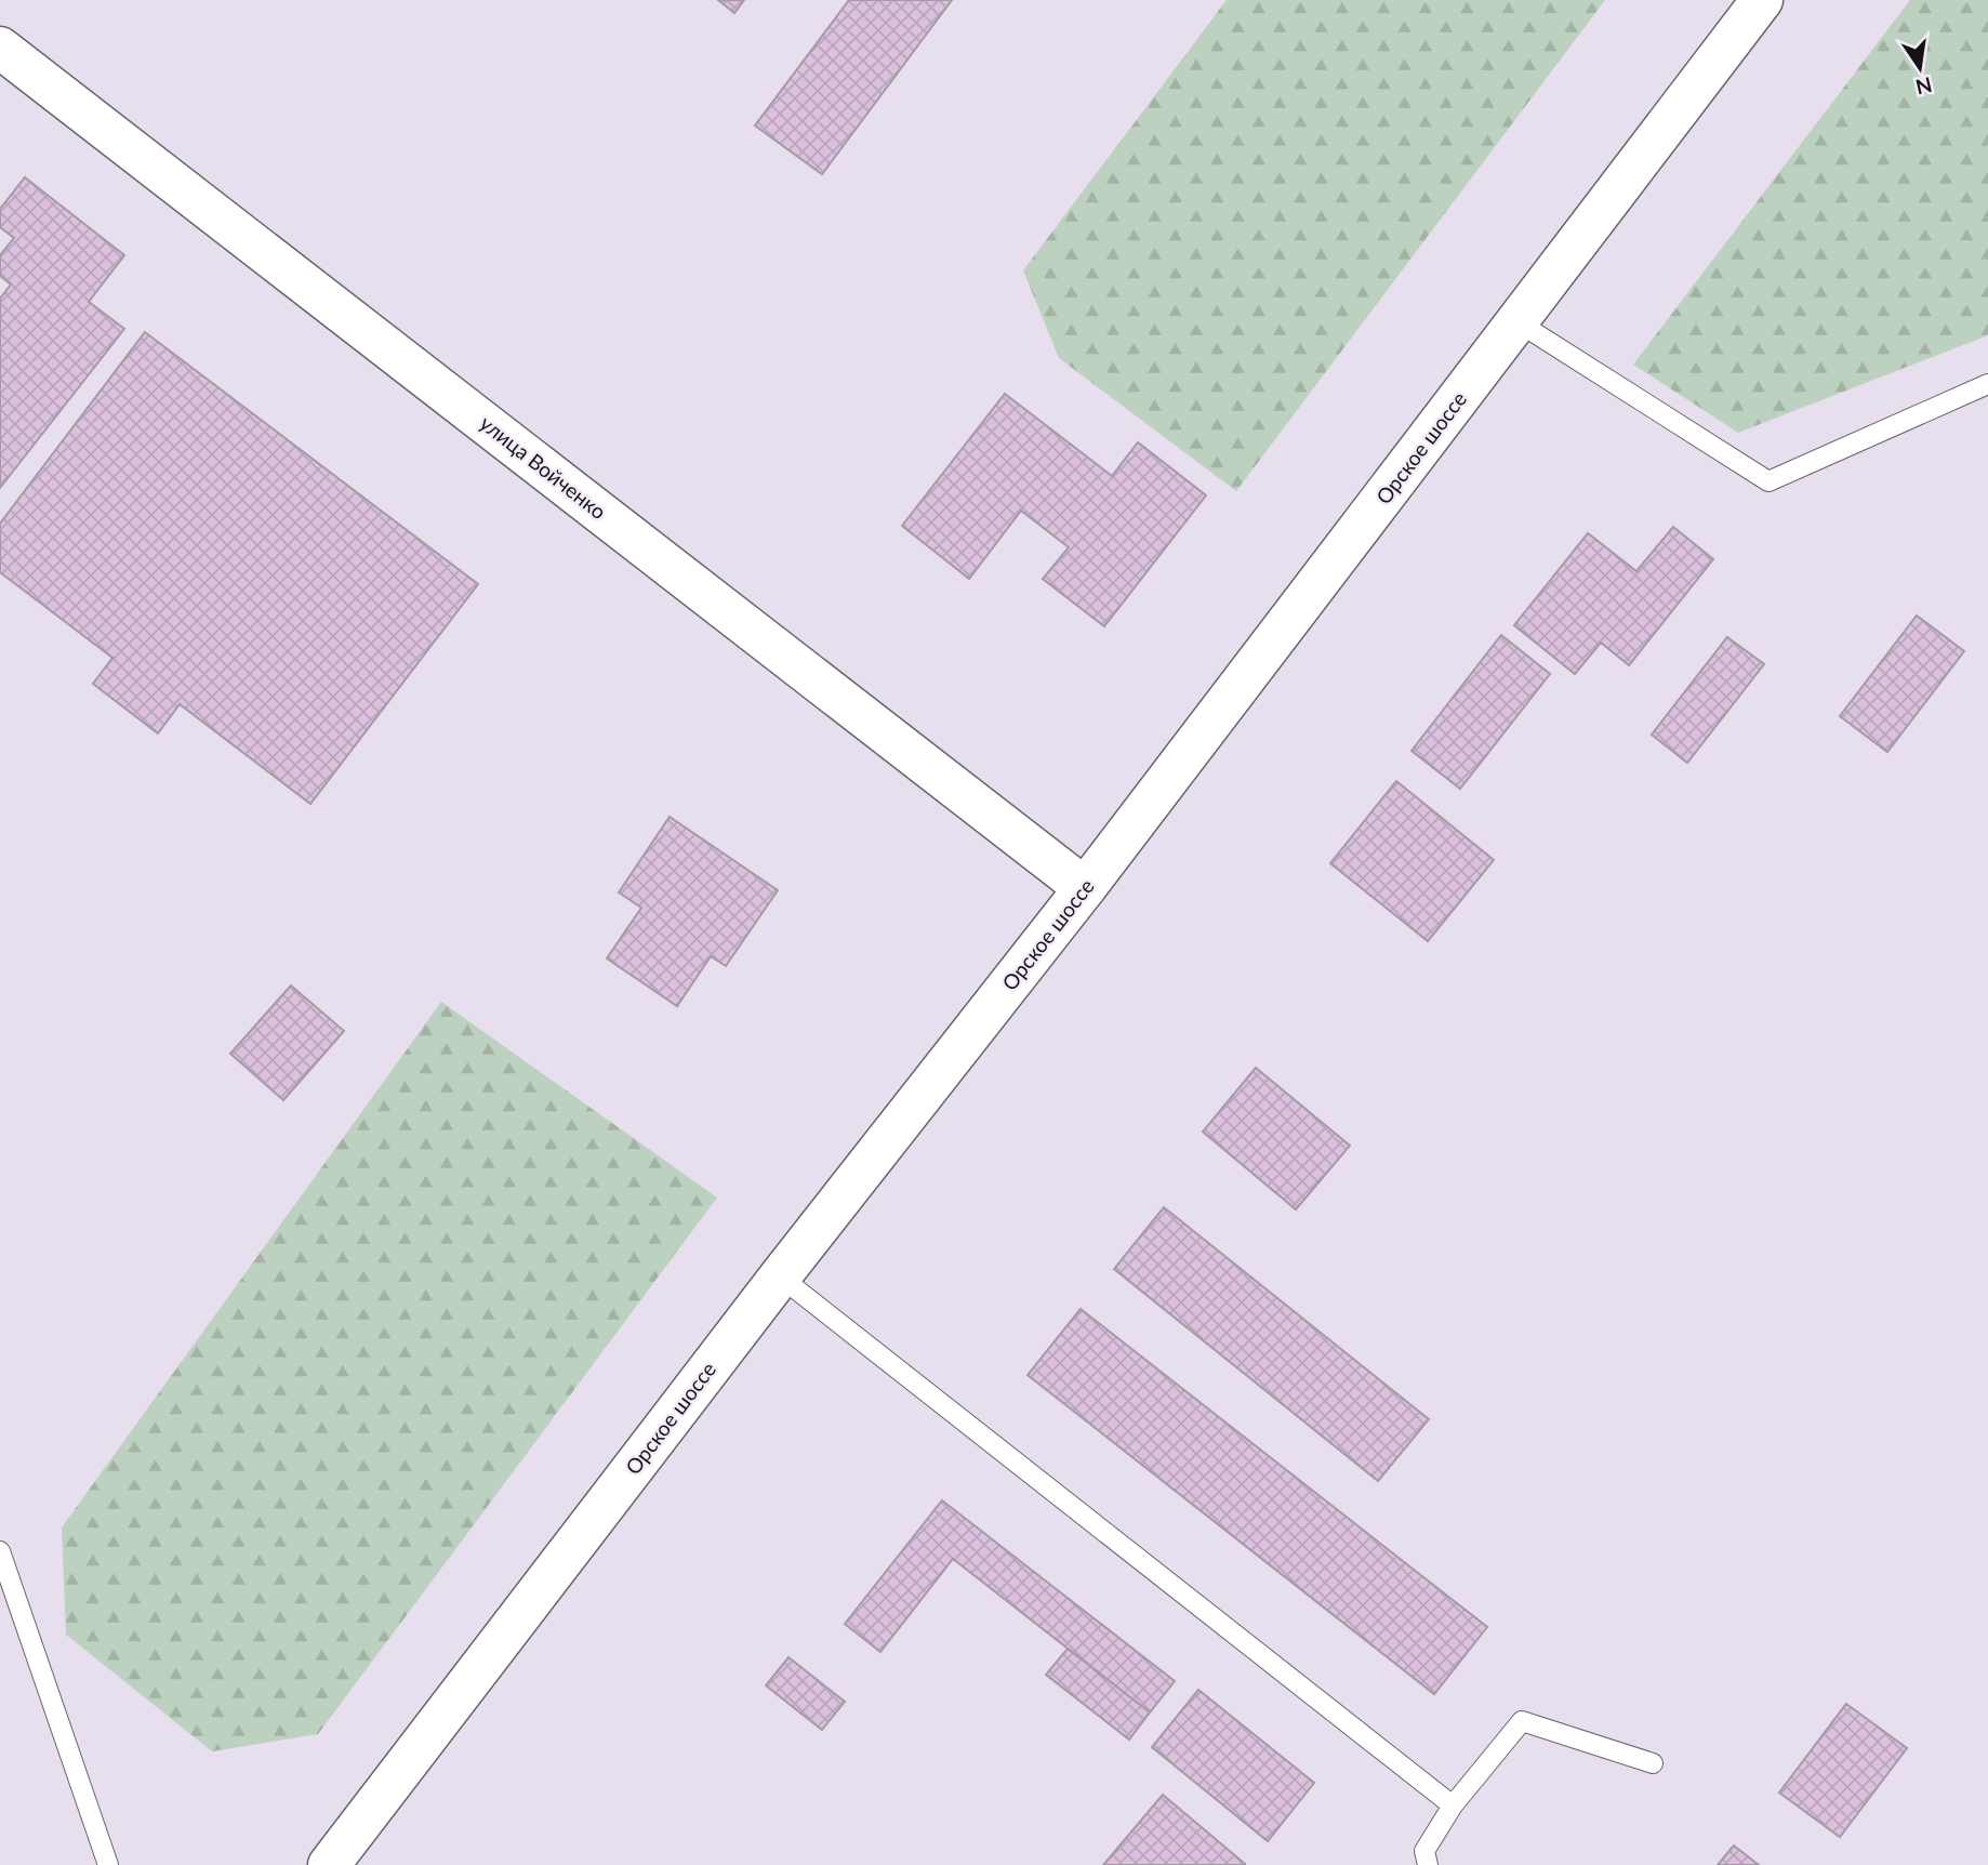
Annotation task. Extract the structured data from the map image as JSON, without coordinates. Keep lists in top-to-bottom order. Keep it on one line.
{"streets":{"main road":["Орское шоссе","улица Войченко"]},"crossings":[["Орское шоссе","улица Войченко"]],"north":"bottom"}
